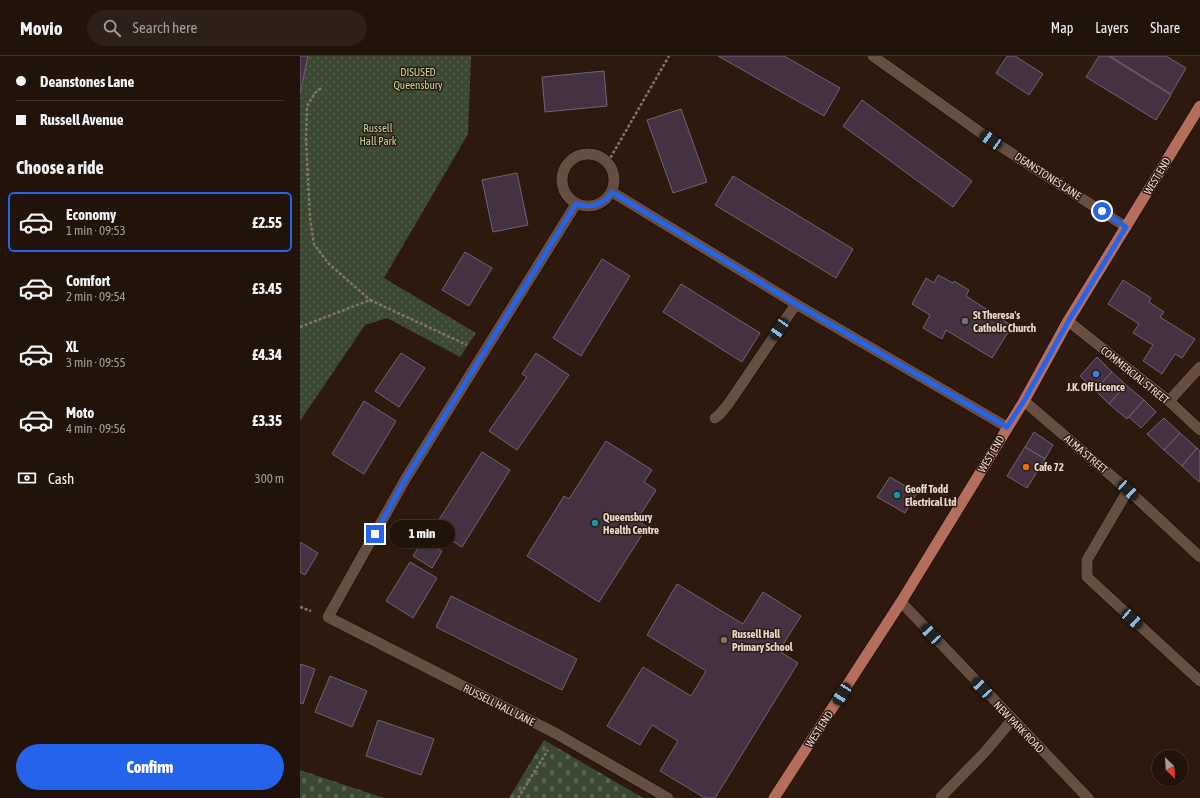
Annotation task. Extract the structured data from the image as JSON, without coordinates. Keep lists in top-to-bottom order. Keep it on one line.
{"streets":{"main road":["WEST END"],"street":["DEANSTONES LANE","COMMERCIAL STREET","ALMA STREET","RUSSELL HALL LANE","NEW PARK ROAD"]},"crossings":[["DEANSTONES LANE","WEST END"],["WEST END","COMMERCIAL STREET"],["WEST END","ALMA STREET"],["WEST END","NEW PARK ROAD"]],"parks":["DISUSED Queensbury","Russell Hall Park"],"places":["St Theresa's Catholic Church","J.K. Off Licence","Cafe 72","Geoff Todd Electrical Ltd","Queensbury Health Centre","Russell Hall Primary School"],"north":"bottom right","page":{"header":"Movio","search":"Search here","nav":["Map","Layers","Share"],"banner":["Deanstones Lane","Russell Avenue"],"heading":"Choose a ride","list":[{"name":"Economy","note":"1 min · 09:53","value":"£2.55"},{"name":"Comfort","note":"2 min · 09:54","value":"£3.45"},{"name":"XL","note":"3 min · 09:55","value":"£4.34"},{"name":"Moto","note":"4 min · 09:56","value":"£3.35"}],"pay":["Cash","300 m"],"bubble":"1 min","buttons":"Confirm"}}
